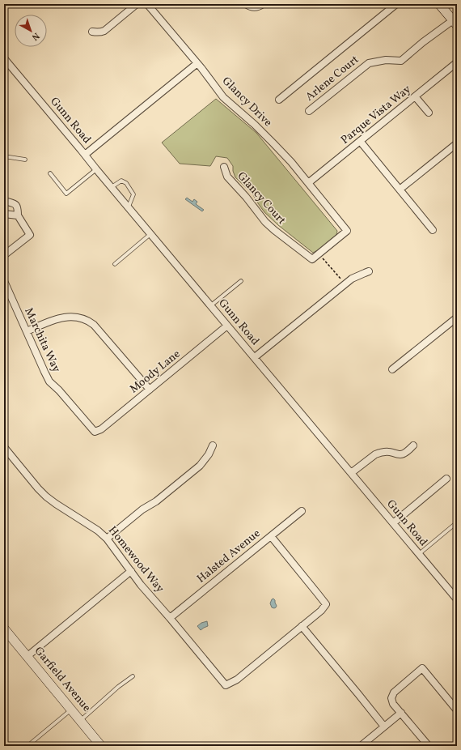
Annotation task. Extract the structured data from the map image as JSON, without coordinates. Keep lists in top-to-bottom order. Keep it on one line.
{"streets":{"street":["Arlene Court","Glancy Drive","Parque Vista Way","Gunn Road","Glancy Court","Marchita Way","Moody Lane","Halsted Avenue","Homewood Way","Garfield Avenue"]},"crossings":[["Glancy Drive","Parque Vista Way"],["Gunn Road","Moody Lane"],["Marchita Way","Moody Lane"],["Halsted Avenue","Homewood Way"]],"north":"bottom right"}
